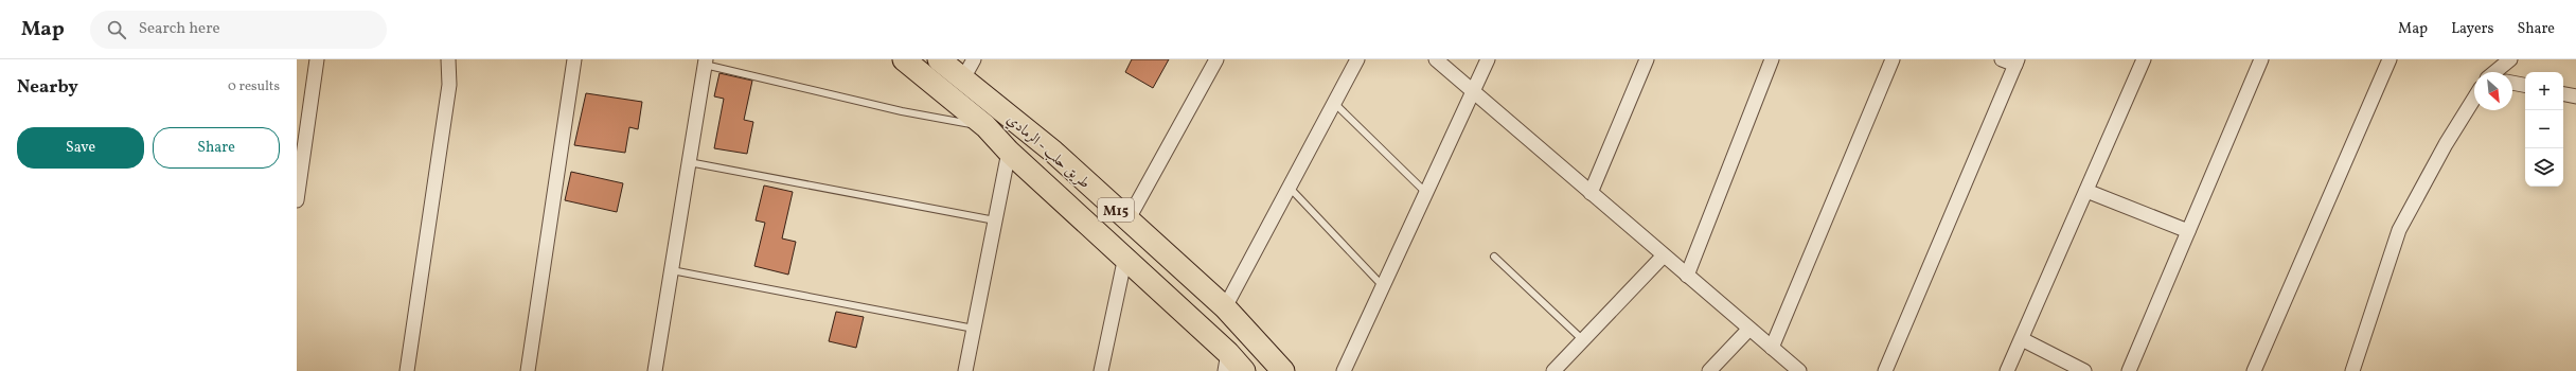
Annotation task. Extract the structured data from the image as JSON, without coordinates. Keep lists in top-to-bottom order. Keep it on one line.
{"streets":{"highway":["طريق حلب - الرمادي","M15"]},"north":"bottom right","page":{"header":"Map","search":"Search here","nav":["Map","Layers","Share"],"heading":["Nearby","0 results"],"map_buttons":["+","−"],"buttons":["Save","Share"]}}
